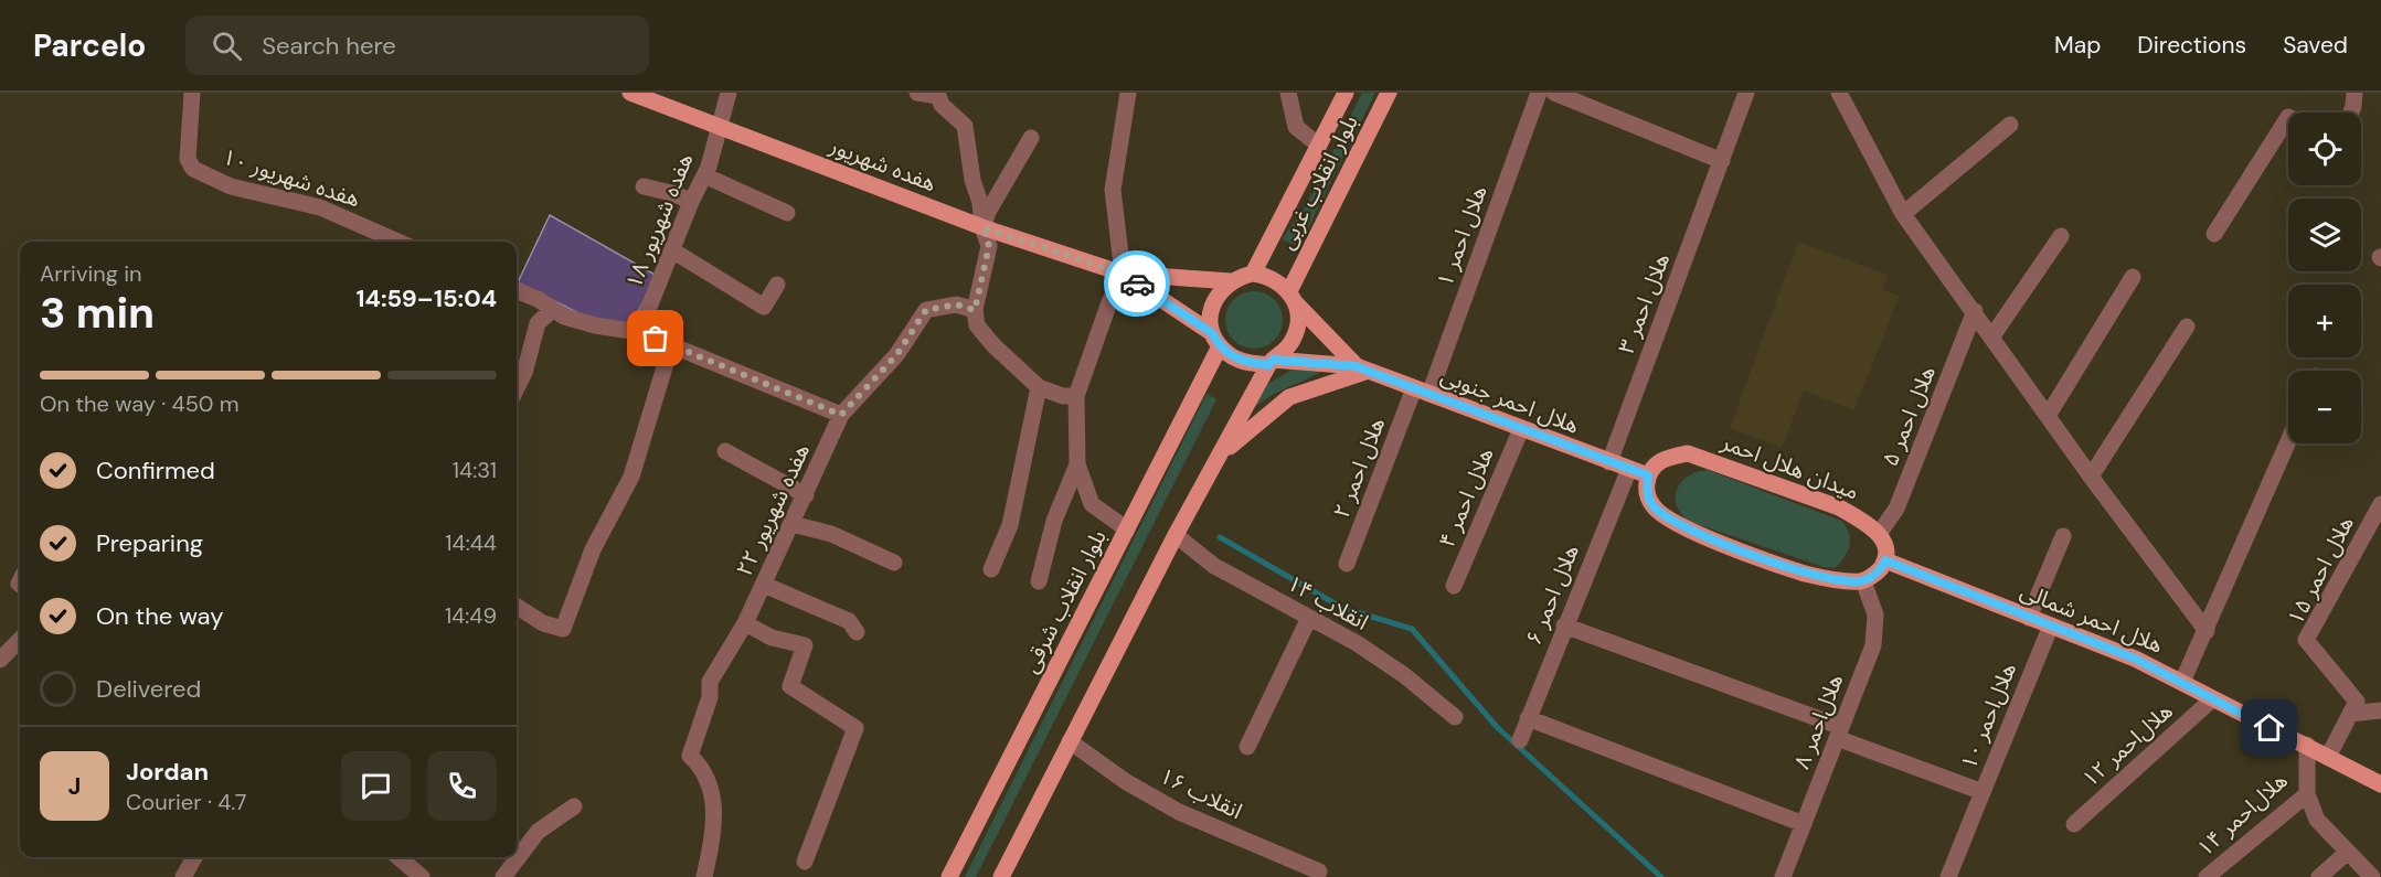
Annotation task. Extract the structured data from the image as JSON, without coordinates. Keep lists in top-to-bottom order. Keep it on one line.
{"streets":{"main road":["هفده شهریور","بلوار انقلاب غربی","هلال احمر جنوبی","میدان هلال احمر","بلوار انقلاب شرقی","هلال احمر شمالی"],"street":["هفده شهریور ۱۰","هفده شهریور ۱۸","هلال احمر ۱","هلال احمر ۳","هلال احمر ۵","هلال احمر ۲","هلال احمر ۴","هفده شهریور ۲۲","هلال احمر ۱۵","هلال احمر ۶","انقلاب ۱۴","هلال‌احمر ۱۰","هلال‌احمر ۸","هلال‌احمر ۱۲","انقلاب ۱۶","هلال‌احمر ۱۴"]},"crossings":[["هفده شهریور","بلوار انقلاب غربی"],["هفده شهریور","هفده شهریور ۱۸"],["هفده شهریور","هلال احمر جنوبی"],["هفده شهریور","بلوار انقلاب شرقی"],["بلوار انقلاب غربی","هلال احمر جنوبی"],["بلوار انقلاب غربی","بلوار انقلاب شرقی"],["هلال احمر ۱","هلال احمر جنوبی"],["هلال احمر ۱","هلال احمر ۲"],["هلال احمر ۳","هلال احمر جنوبی"],["هلال احمر جنوبی","میدان هلال احمر"],["هلال احمر جنوبی","هلال احمر ۲"],["هلال احمر جنوبی","هلال احمر ۴"],["هلال احمر جنوبی","هلال احمر ۶"],["هلال احمر جنوبی","بلوار انقلاب شرقی"],["هلال احمر ۵","میدان هلال احمر"],["هلال احمر ۶","هلال‌احمر ۱۰"],["هلال احمر شمالی","هلال‌احمر ۱۰"],["هلال احمر شمالی","هلال‌احمر ۱۲"],["هلال احمر شمالی","هلال‌احمر ۱۴"],["هلال‌احمر ۱۰","هلال‌احمر ۸"]],"page":{"header":"Parcelo","search":"Search here","nav":["Map","Directions","Saved"],"map_buttons":["+","−"],"heading":["3 min","Arriving in","14:59–15:04"],"panel":["Jordan","Courier · 4.7"],"bar":"On the way · 450 m","list":[["Confirmed","14:31"],["Preparing","14:44"],["On the way","14:49"],"Delivered"],"round":"J"}}
